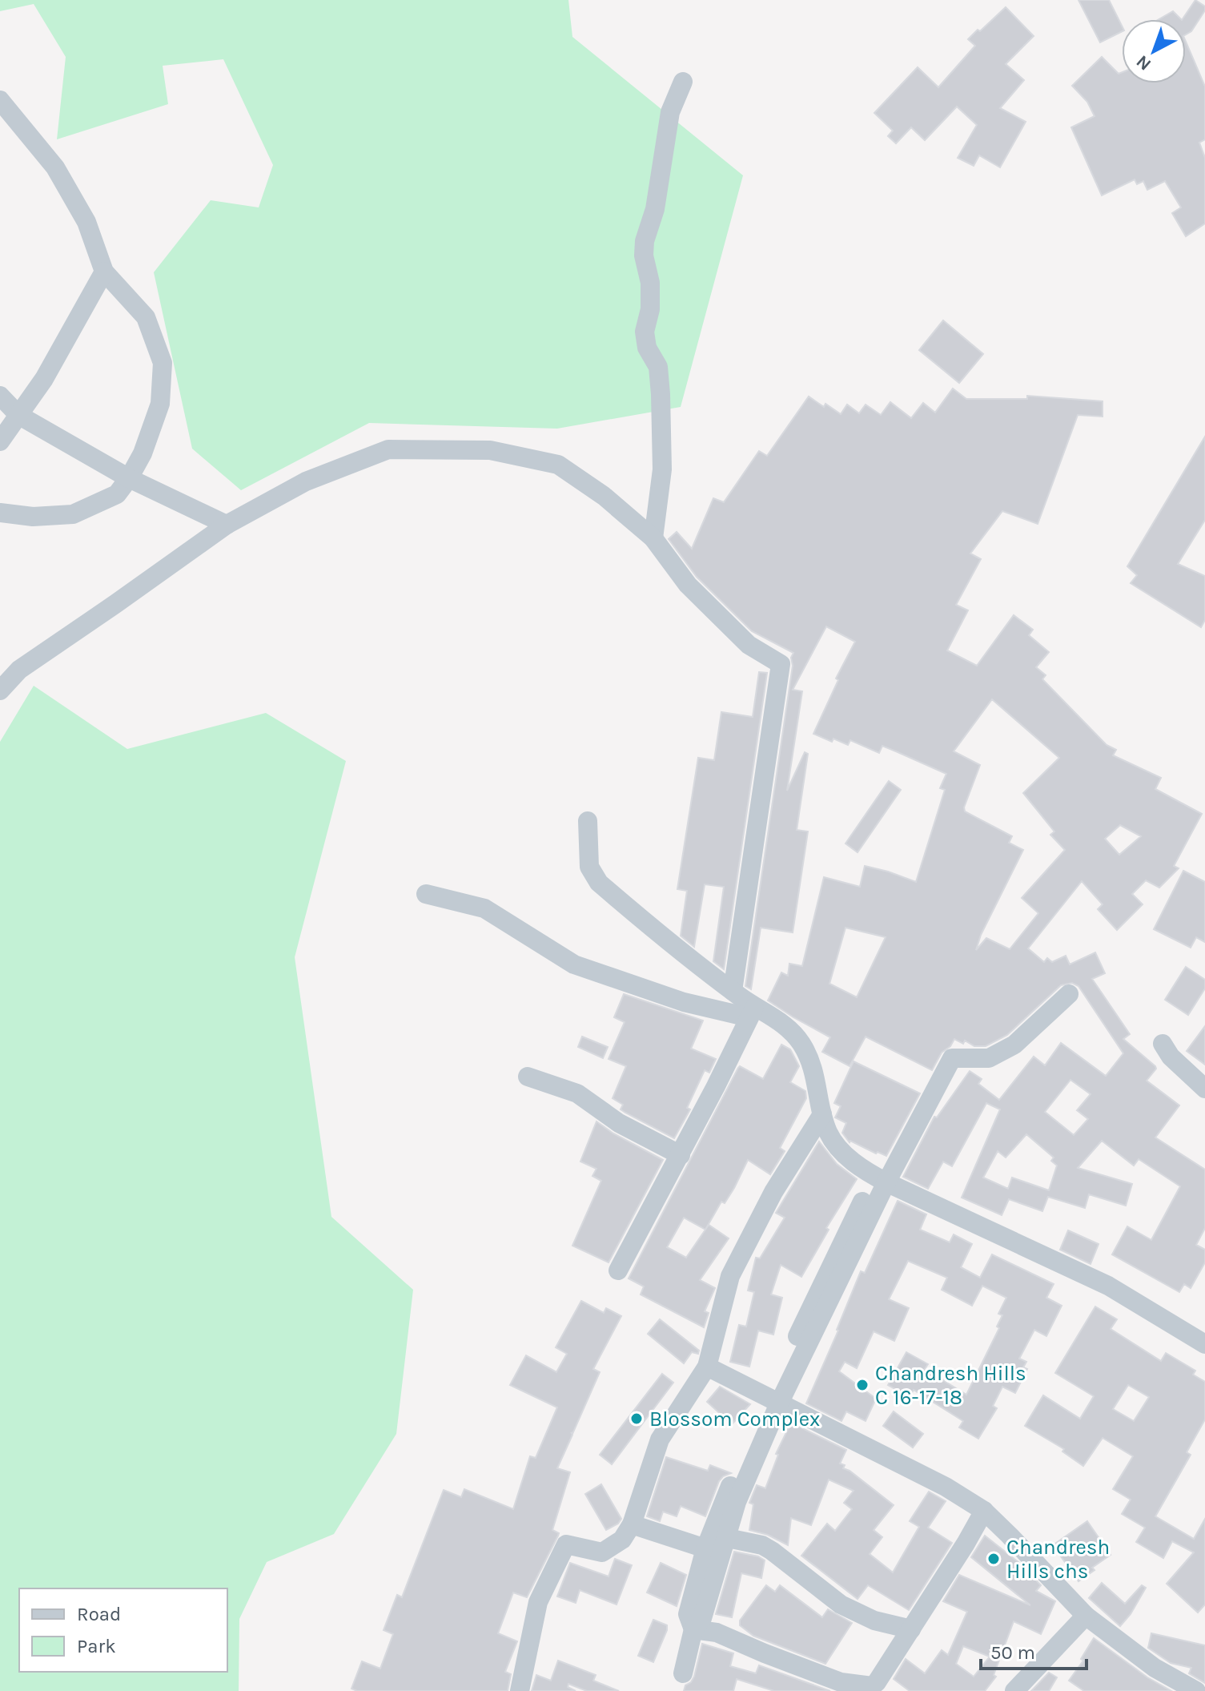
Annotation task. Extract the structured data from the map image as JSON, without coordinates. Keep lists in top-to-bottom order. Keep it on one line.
{"places":["Chandresh Hills C 16-17-18","Blossom Complex","Chandresh Hills chs"],"legend":["Road","Park"],"scale_bar":"50 m","north":"bottom left"}
